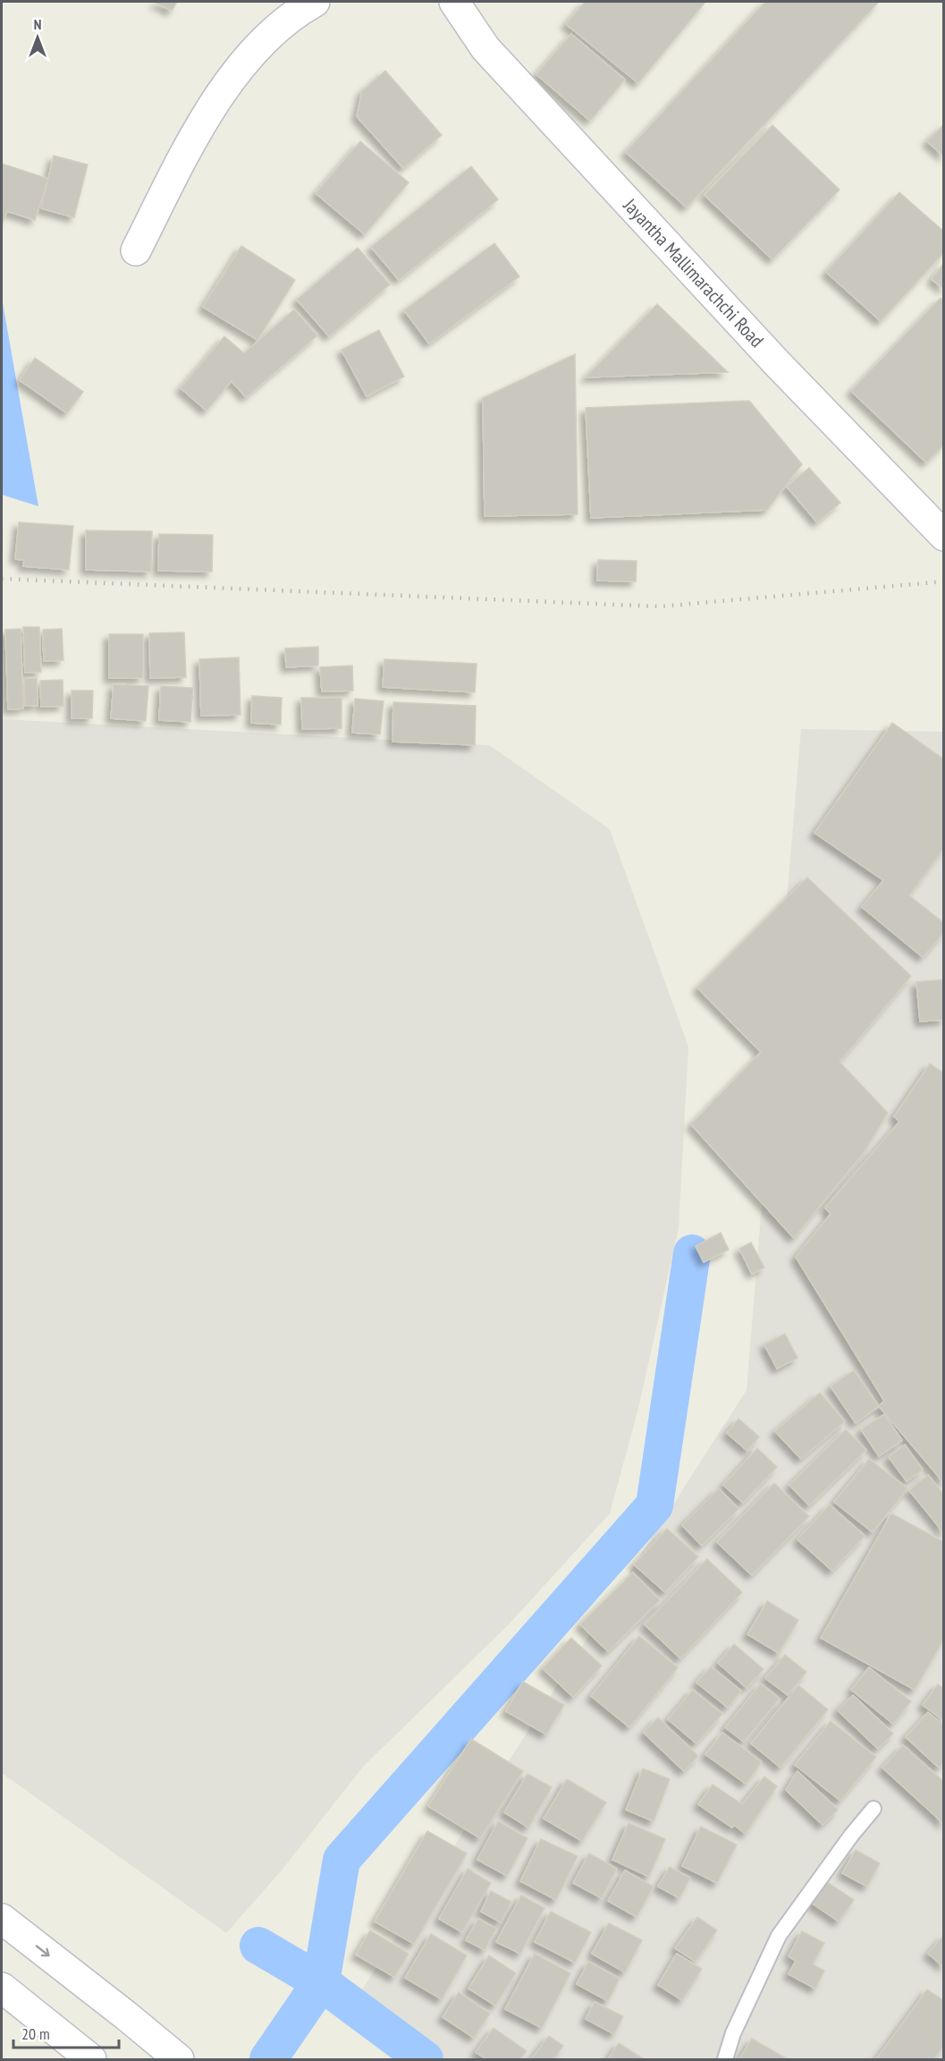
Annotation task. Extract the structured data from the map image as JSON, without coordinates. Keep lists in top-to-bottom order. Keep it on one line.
{"streets":{"street":["Jayantha Mallimarachchi Road"]},"scale_bar":"20 m","north":"top"}
